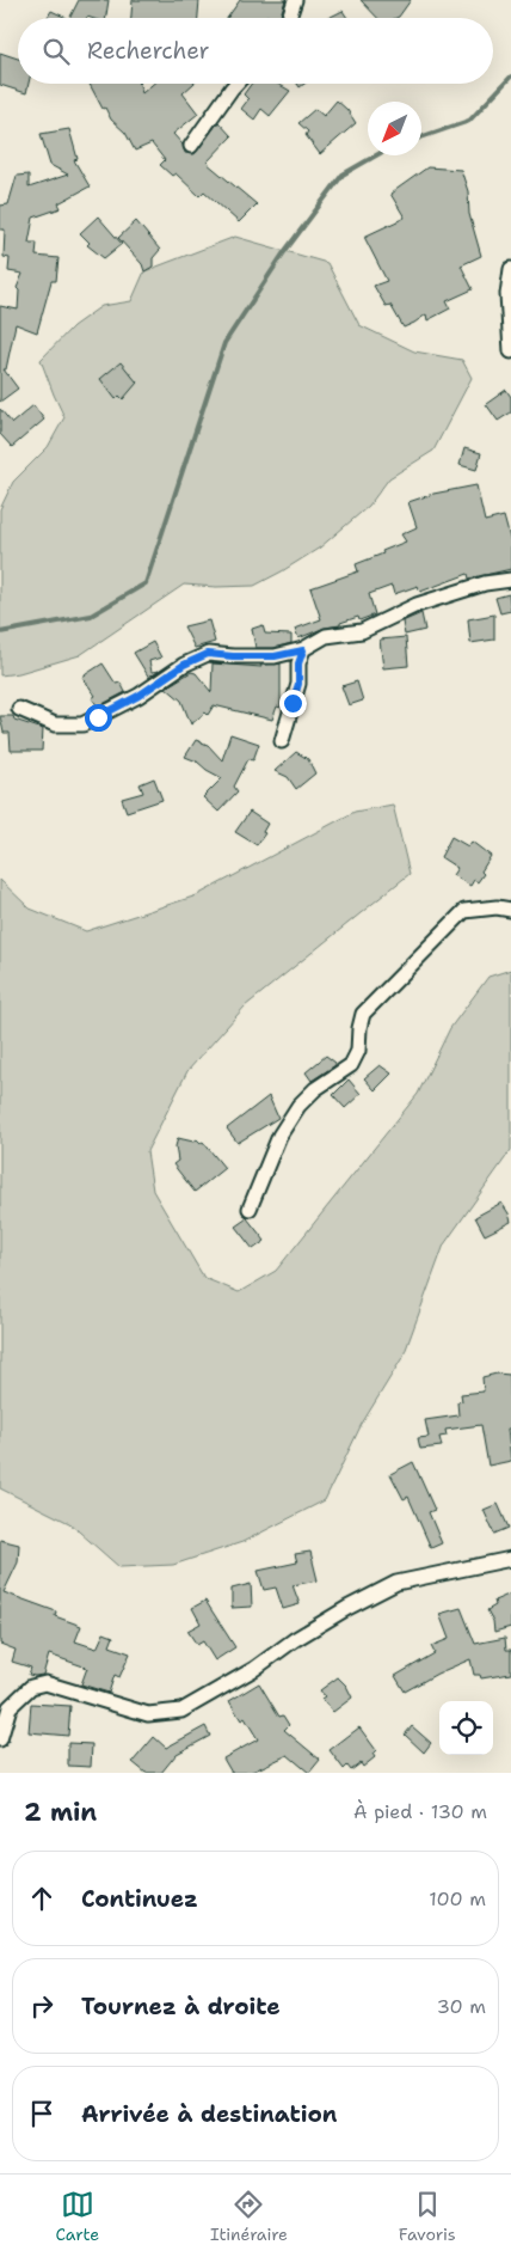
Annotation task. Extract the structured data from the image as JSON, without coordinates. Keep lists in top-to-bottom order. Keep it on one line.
{"north":"bottom left","page":{"search":"Rechercher","heading":["2 min","À pied · 130 m"],"list":[["Continuez","100 m"],["Tournez à droite","30 m"],"Arrivée à destination"],"nav":["Carte","Itinéraire","Favoris"]}}
